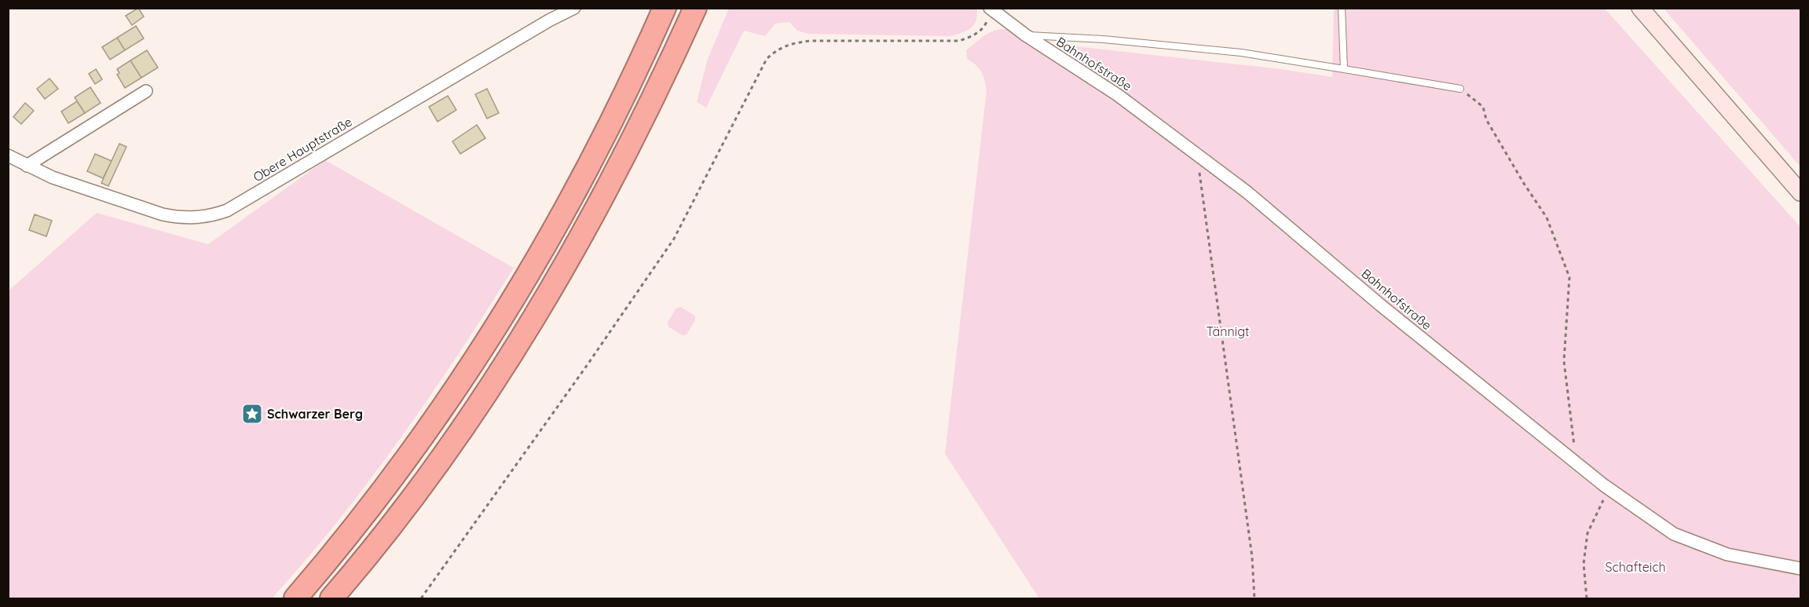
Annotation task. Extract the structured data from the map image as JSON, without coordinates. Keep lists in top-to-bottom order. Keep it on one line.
{"streets":{"street":["Bahnhofstraße","Obere Hauptstraße"]},"parks":["Tännigt","Schafteich"],"places":{"place":["Schwarzer Berg"]}}
